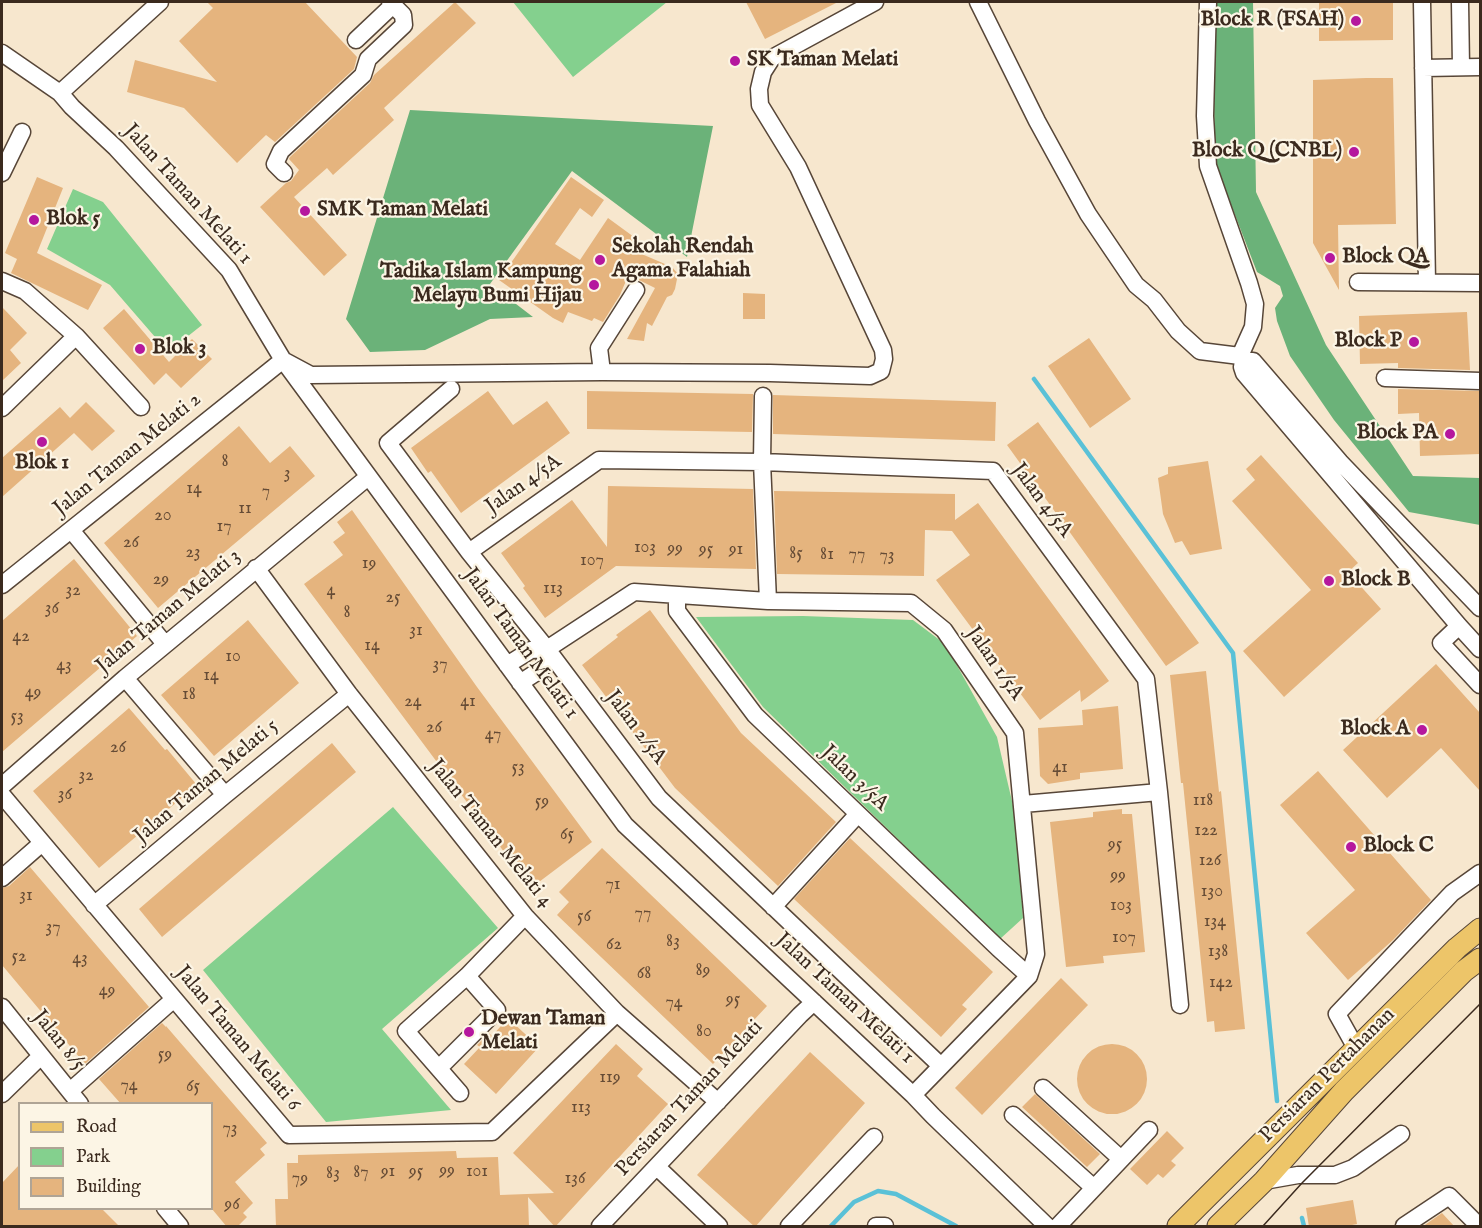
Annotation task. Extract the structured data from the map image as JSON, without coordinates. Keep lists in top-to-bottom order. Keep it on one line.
{"streets":{"main road":["Persiaran Pertahanan"],"street":["Jalan Taman Melati 1","Jalan Taman Melati 2","Jalan 4/5A","Jalan Taman Melati 3","Jalan 1/5A","Jalan 2/5A","Jalan 3/5A","Jalan Taman Melati 5","Jalan Taman Melati 4","Jalan Taman Melati 6","Jalan 8/5","Persiaran Taman Melati"]},"crossings":[["Jalan Taman Melati 1","Jalan Taman Melati 2"],["Jalan Taman Melati 1","Jalan Taman Melati 3"],["Jalan Taman Melati 1","Jalan 1/5A"],["Jalan Taman Melati 1","Persiaran Taman Melati"],["Jalan 4/5A","Jalan 2/5A"],["Jalan Taman Melati 3","Jalan Taman Melati 4"],["Jalan 1/5A","Jalan 2/5A"],["Jalan 1/5A","Jalan 3/5A"],["Jalan Taman Melati 5","Jalan Taman Melati 4"],["Jalan Taman Melati 5","Jalan Taman Melati 6"],["Jalan Taman Melati 4","Jalan Taman Melati 6"],["Jalan Taman Melati 4","Persiaran Taman Melati"]],"places":["Block R (FSAH)","SK Taman Melati","Block Q (CNBL)","SMK Taman Melati","Blok 5","Block QA","Sekolah Rendah Agama Falahiah","Tadika Islam Kampung Melayu Bumi Hijau","Block P","Blok 3","Block PA","Blok 1","Block B","Block A","Block C","Dewan Taman Melati"],"house_numbers":["8","3","14","7","11","20","17","26","103","99","95","91","23","85","81","77","73","107","19","29","113","32","4","25","36","8","31","42","14","10","37","43","14","49","18","24","41","53","26","47","26","53","41","32","36","118","59","122","65","95","126","99","71","130","31","103","77","56","134","37","107","83","62","138","52","43","89","68","142","49","95","74","80","59","119","74","65","113","73","99","91","95","101","87","83","79","136","96"],"legend":["Road","Park","Building"]}
